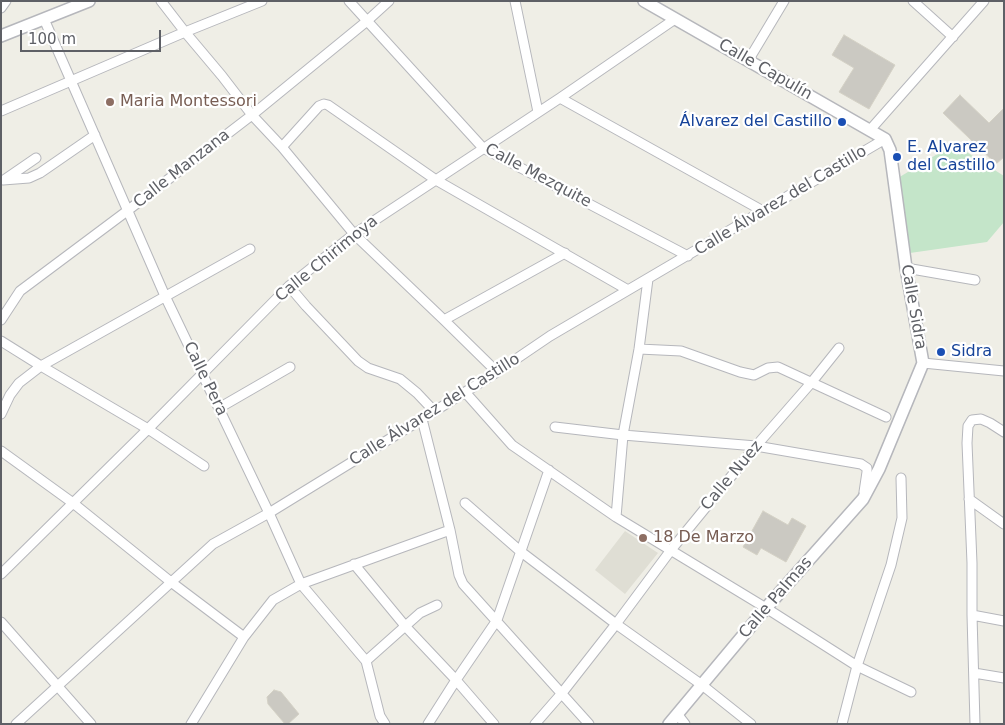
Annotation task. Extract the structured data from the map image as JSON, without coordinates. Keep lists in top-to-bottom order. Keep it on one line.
{"streets":{"street":["Calle Capulín","Calle Manzana","Calle Mezquite","Calle Álvarez del Castillo","Calle Chirimoya","Calle Sidra","Calle Pera","Calle Nuez","Calle Palmas"]},"crossings":[["Calle Capulín","Calle Álvarez del Castillo"],["Calle Capulín","Calle Chirimoya"],["Calle Capulín","Calle Sidra"],["Calle Manzana","Calle Mezquite"],["Calle Manzana","Calle Pera"],["Calle Mezquite","Calle Álvarez del Castillo"],["Calle Mezquite","Calle Chirimoya"],["Calle Álvarez del Castillo","Calle Sidra"],["Calle Álvarez del Castillo","Calle Pera"],["Calle Chirimoya","Calle Pera"],["Calle Sidra","Calle Palmas"]],"places":["Maria Montessori","Álvarez del Castillo","E. Alvarez del Castillo","Sidra","18 De Marzo"],"scale_bar":"100 m"}
